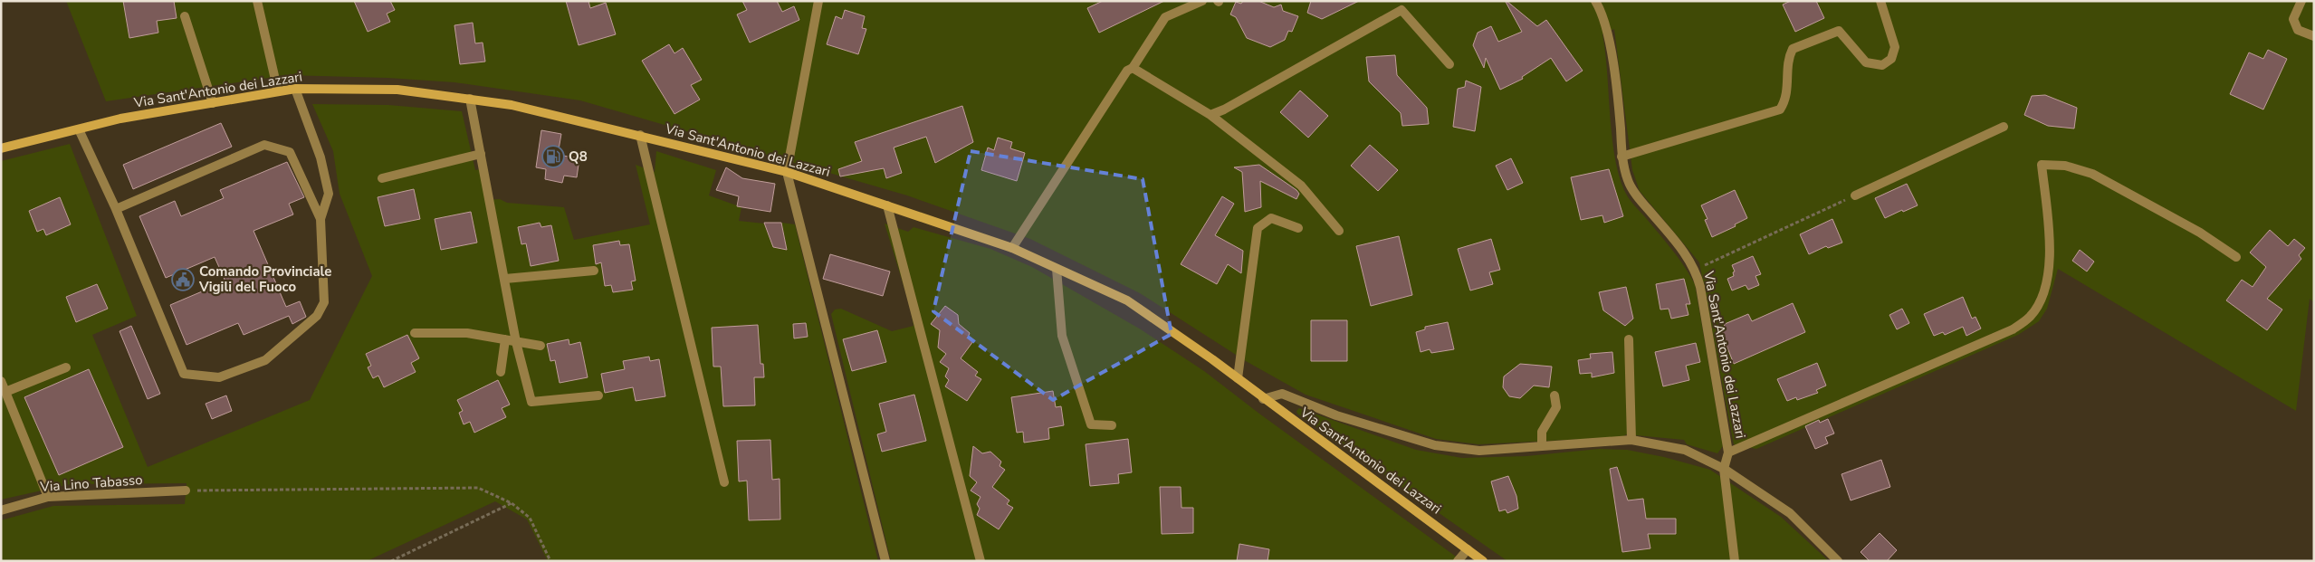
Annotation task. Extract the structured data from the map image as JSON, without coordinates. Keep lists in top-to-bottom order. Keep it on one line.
{"streets":{"street":["Via Sant'Antonio dei Lazzari","Via Lino Tabasso"]},"places":{"fuel station":["Q8"],"public building":["Comando Provinciale Vigili del Fuoco"]}}
